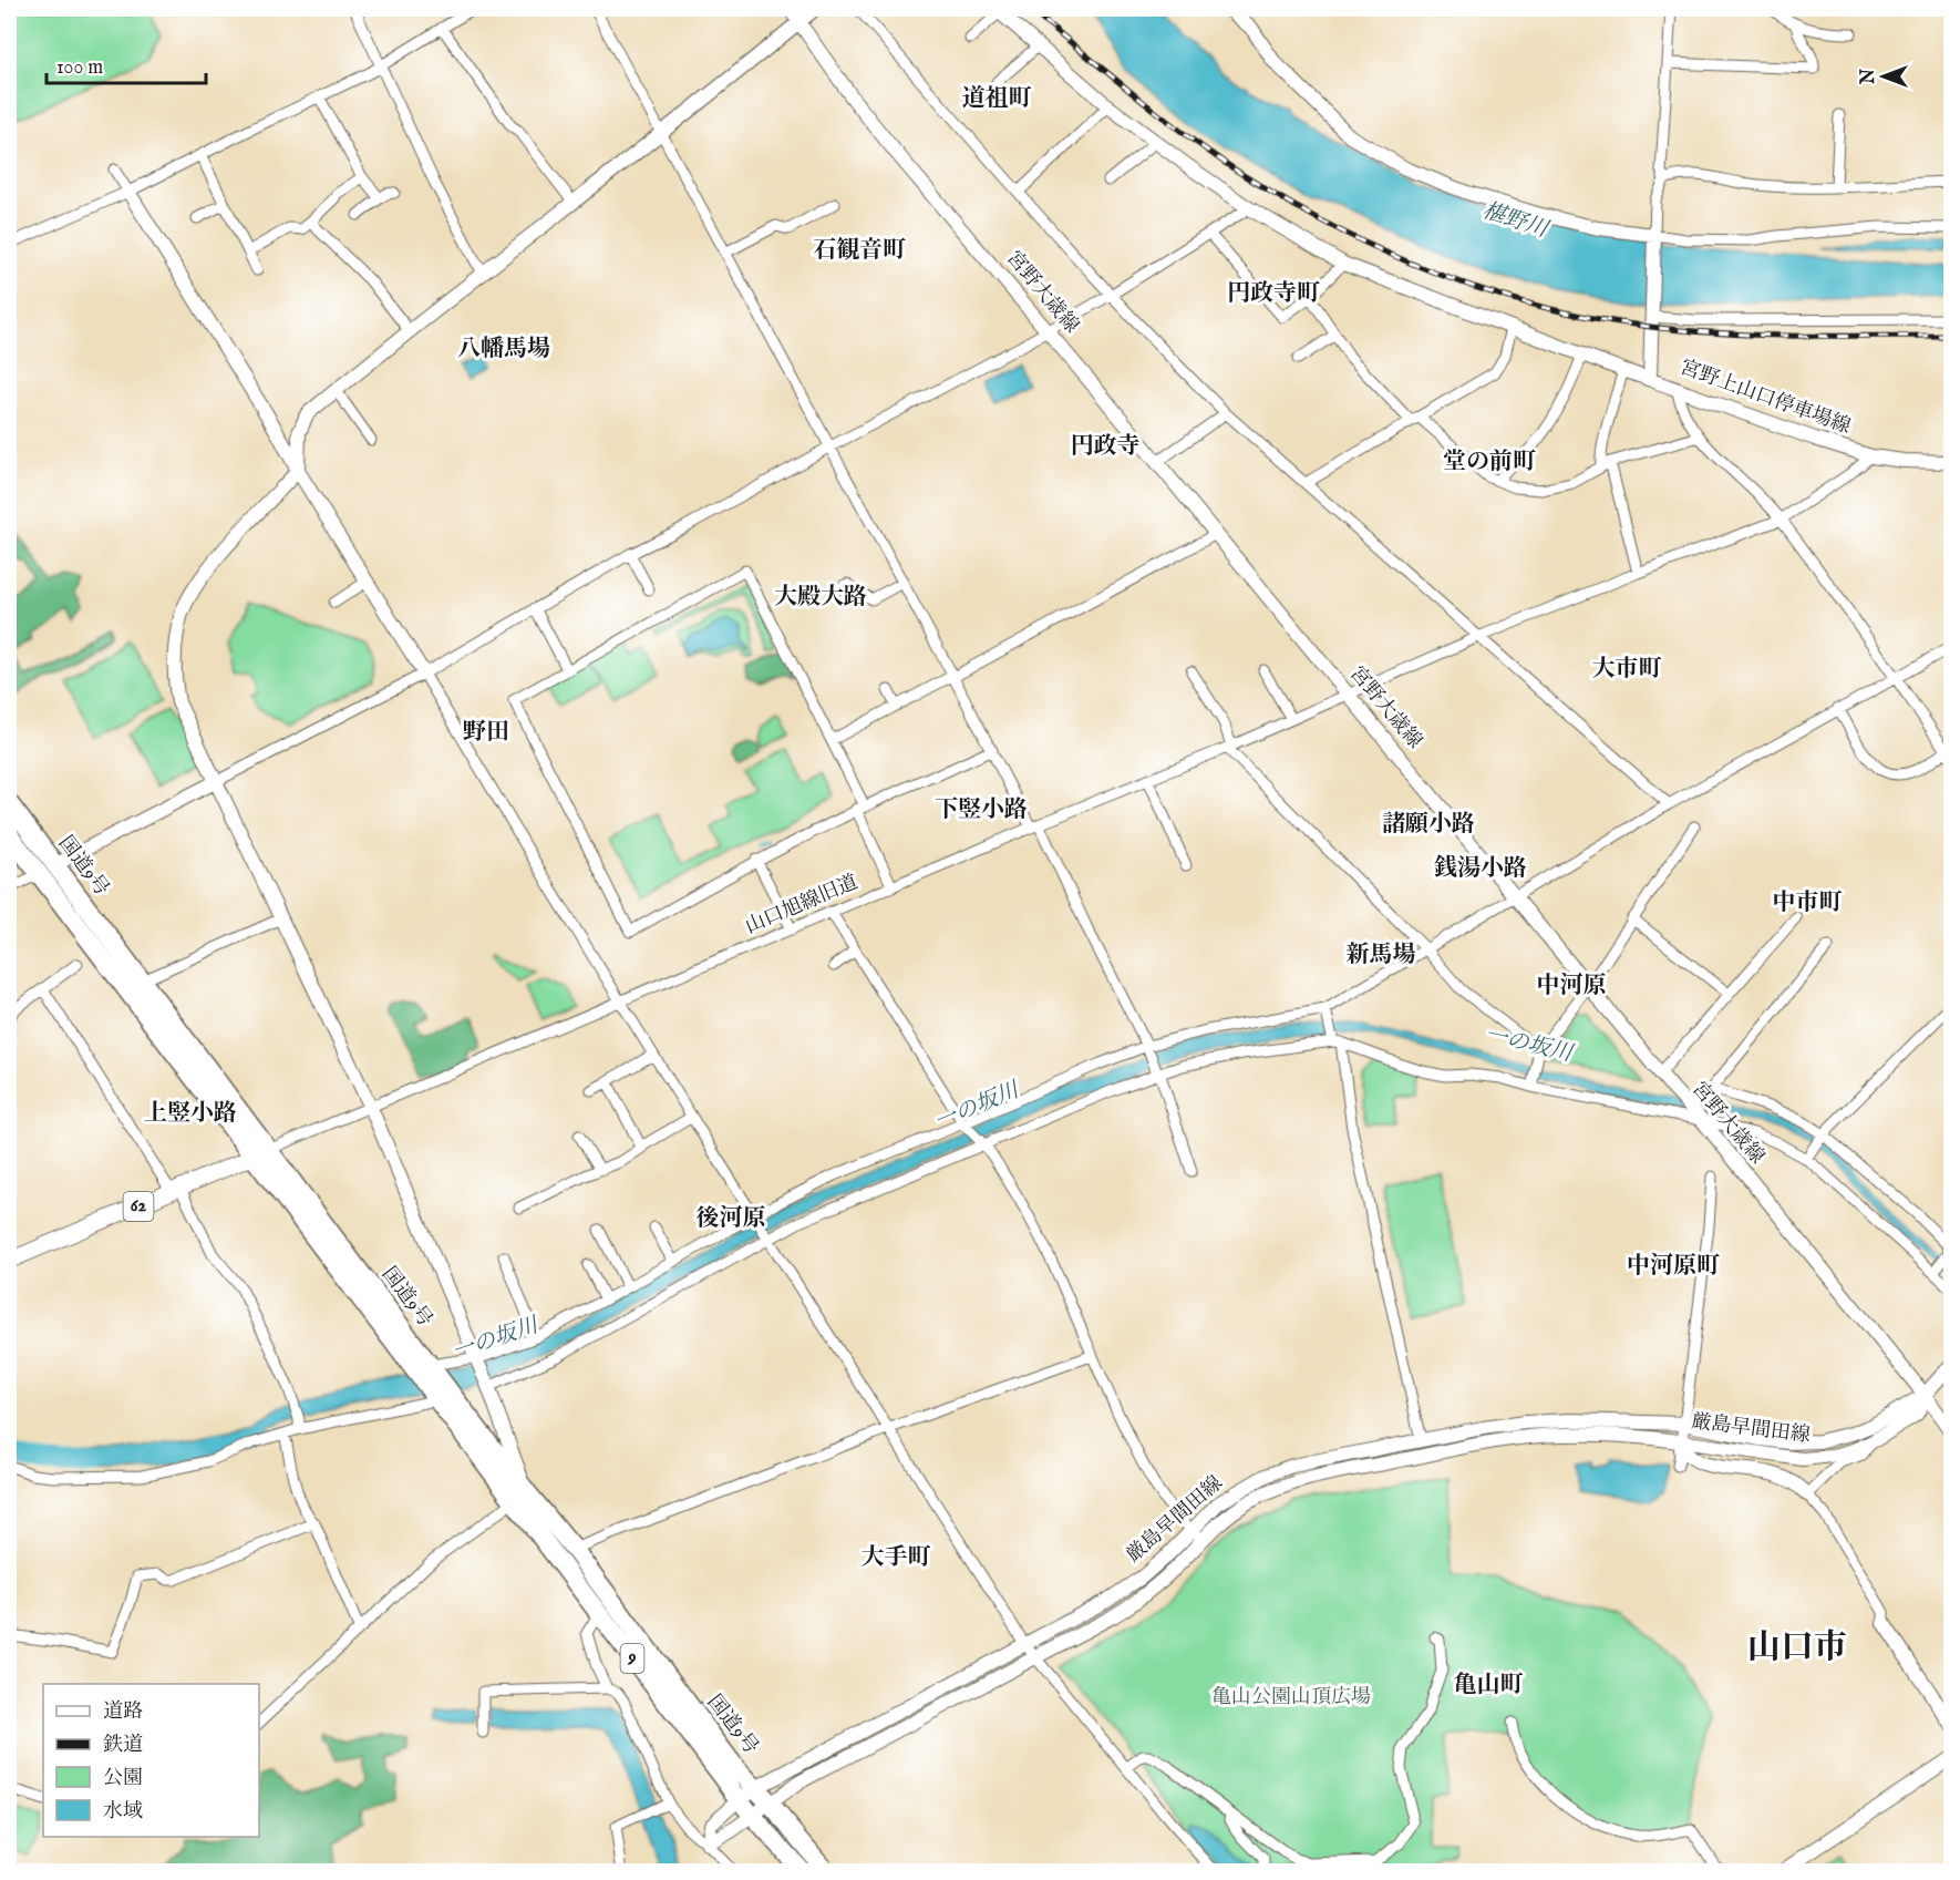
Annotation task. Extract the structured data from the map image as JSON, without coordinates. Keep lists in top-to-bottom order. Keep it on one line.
{"streets":{"highway":["国道9号","9"],"main road":["宮野大歳線","宮野上山口停車場線","62","厳島早間田線"],"street":["山口旭線旧道"]},"crossings":[["宮野大歳線","山口旭線旧道"],["宮野大歳線","厳島早間田線"],["宮野上山口停車場線","山口旭線旧道"],["国道9号","山口旭線旧道"],["国道9号","62"],["国道9号","厳島早間田線"],["山口旭線旧道","62"]],"districts":["道祖町","石観音町","円政寺町","八幡馬場","円政寺","堂の前町","大殿大路","大市町","野田","下竪小路","諸願小路","銭湯小路","中市町","新馬場","中河原","上竪小路","後河原","中河原町","大手町","山口市","亀山町"],"water":["椹野川","一の坂川"],"parks":["亀山公園山頂広場"],"legend":["道路","鉄道","公園","水域"],"scale_bar":"100 m","north":"left"}
